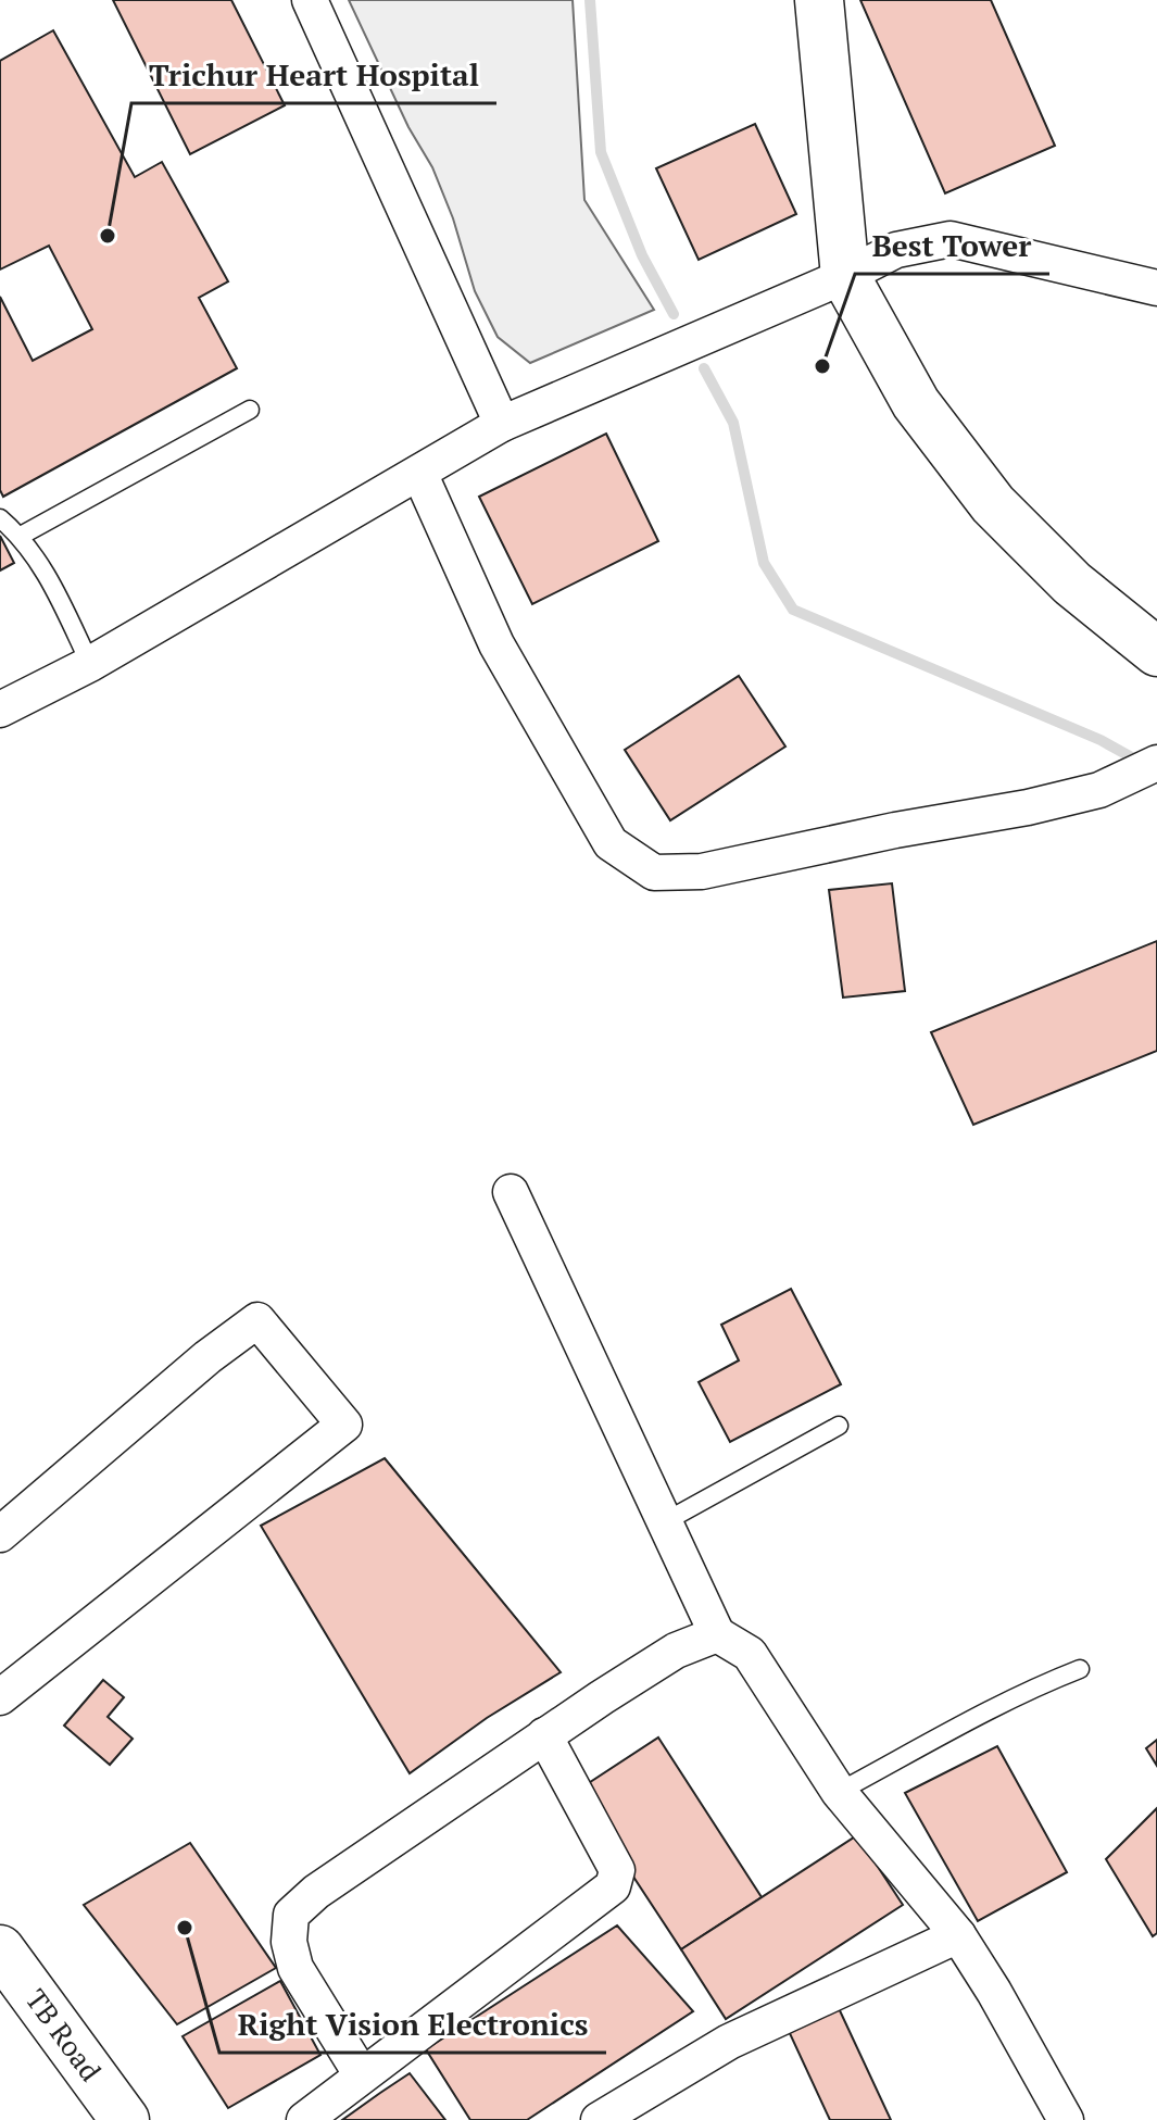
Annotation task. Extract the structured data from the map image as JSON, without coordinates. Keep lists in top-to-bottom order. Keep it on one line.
{"streets":{"main road":["TB Road"]},"places":["Trichur Heart Hospital","Best Tower","Right Vision Electronics"]}
